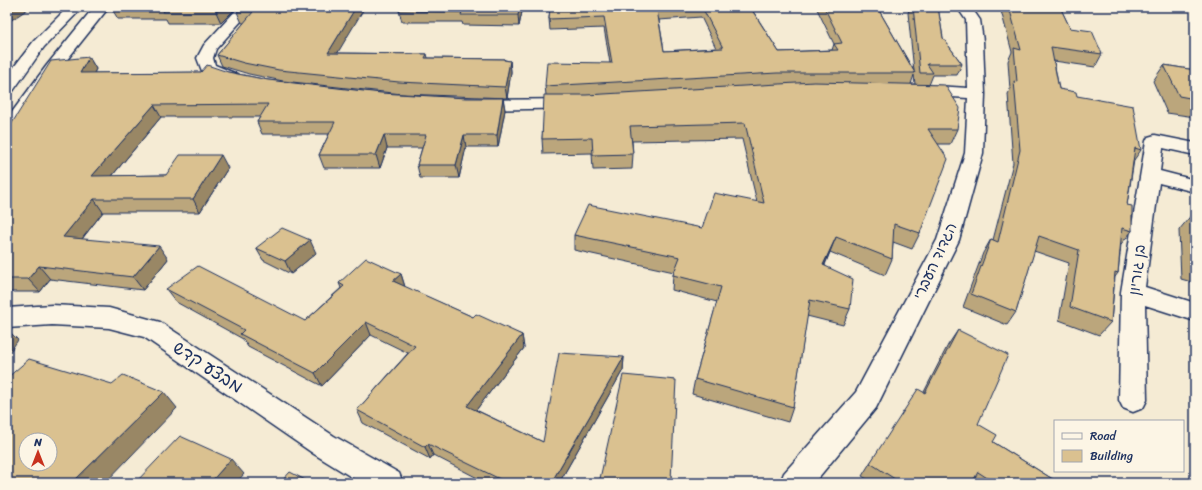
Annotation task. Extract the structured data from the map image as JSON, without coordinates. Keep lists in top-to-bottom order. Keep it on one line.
{"streets":{"street":["הגדוד העברי","בן גוריון","מבצע קדש"]},"legend":["Road","Building"],"north":"top"}
